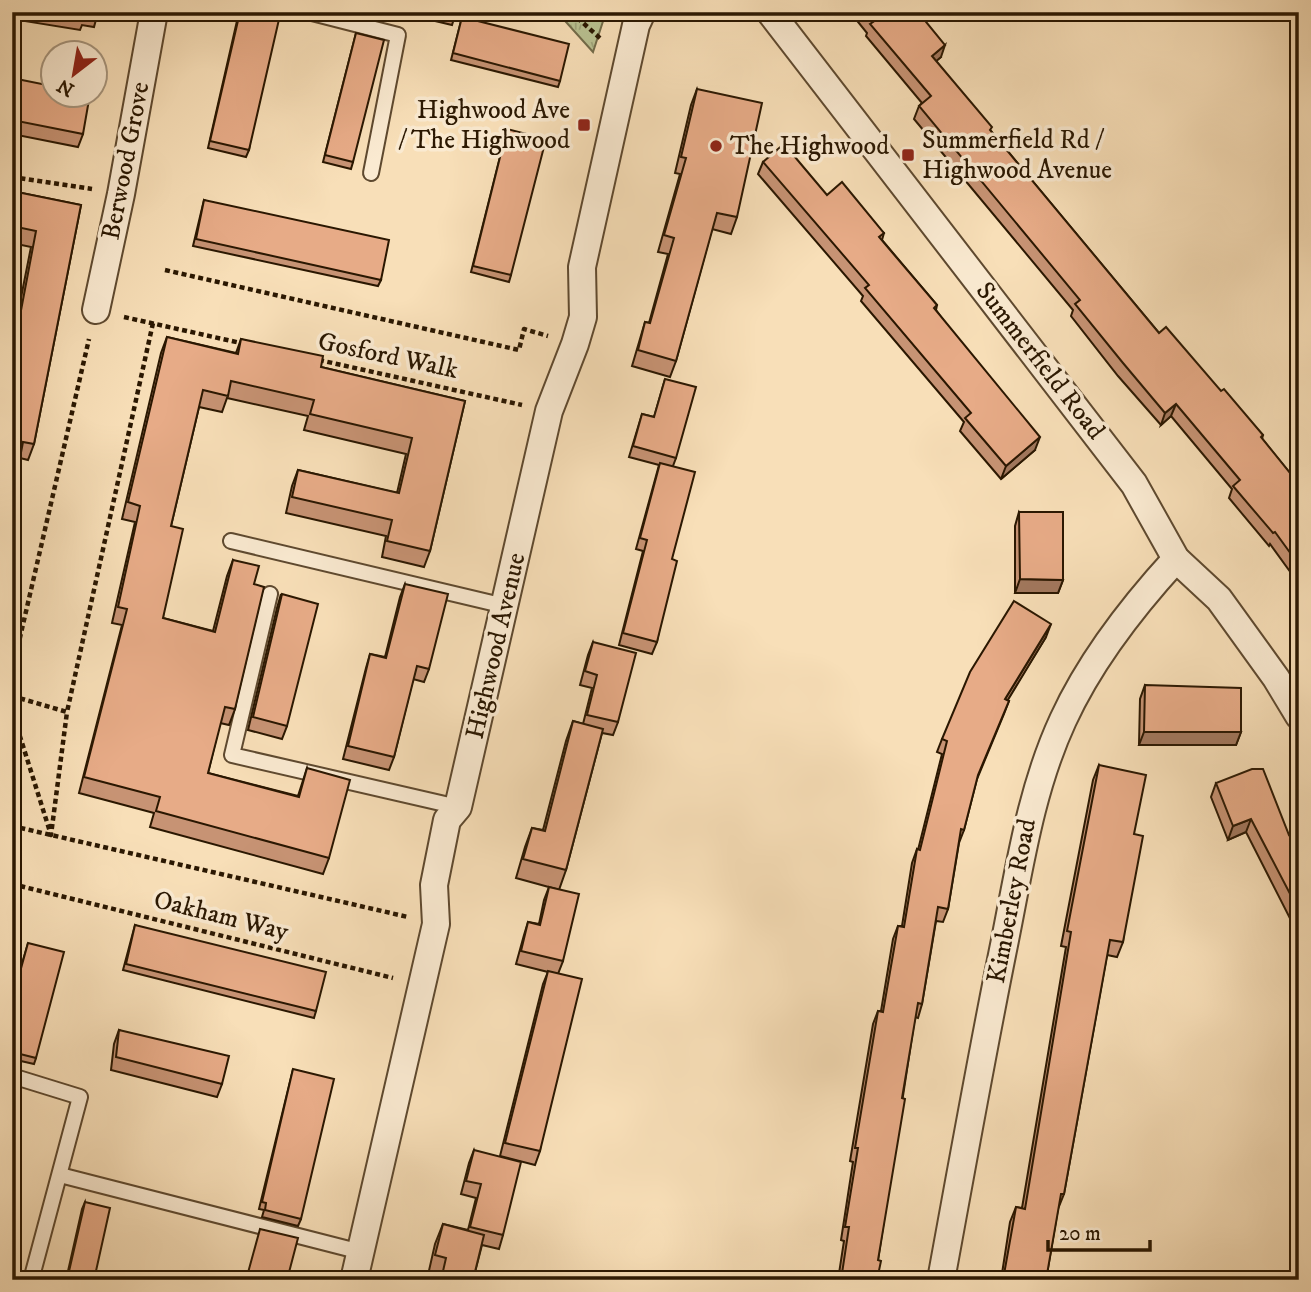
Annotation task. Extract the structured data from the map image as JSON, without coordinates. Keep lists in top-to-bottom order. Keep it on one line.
{"streets":{"street":["Berwood Grove","Summerfield Road","Highwood Avenue","Kimberley Road"],"path":["Gosford Walk","Oakham Way"]},"crossings":[["Gosford Walk","Highwood Avenue"],["Summerfield Road","Kimberley Road"],["Highwood Avenue","Oakham Way"]],"places":{"transit":["Highwood Ave / The Highwood","Summerfield Rd / Highwood Avenue"],"other":["The Highwood"]},"scale_bar":"20 m","north":"bottom left"}
